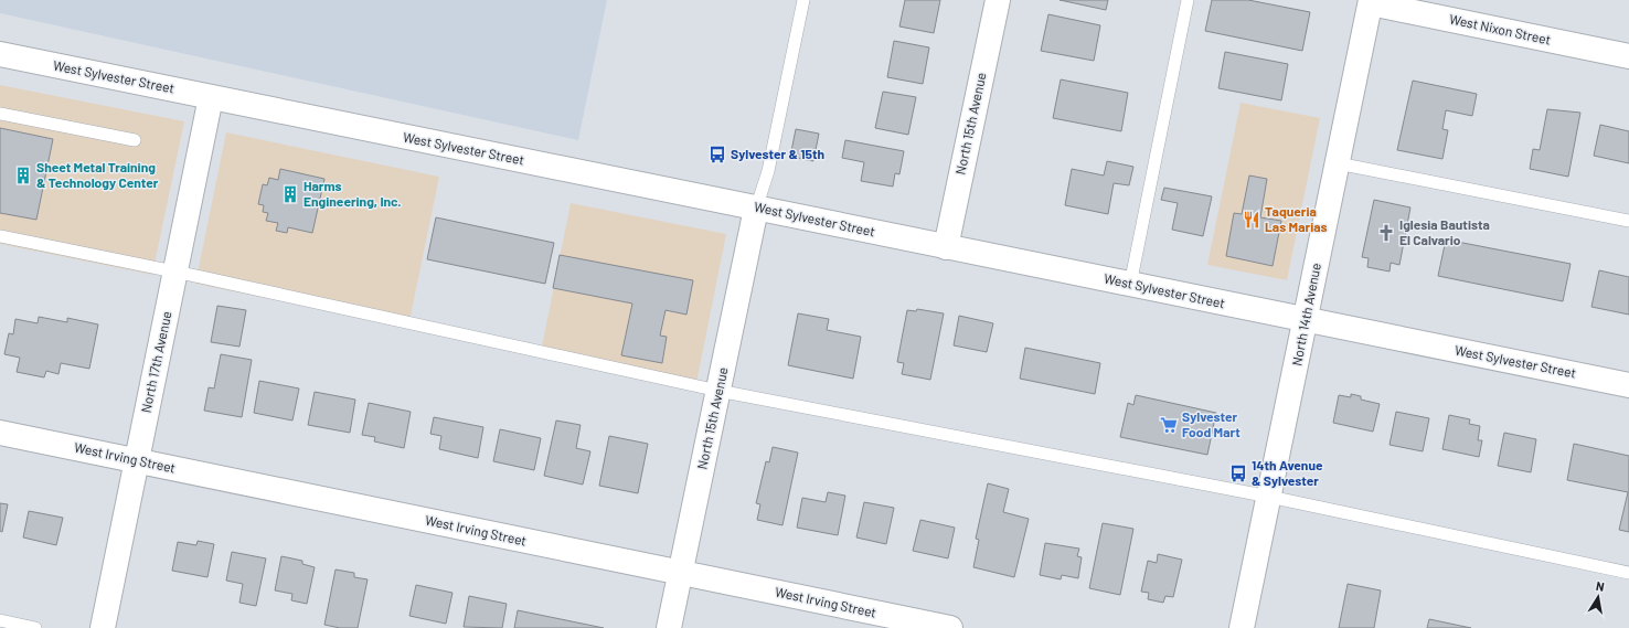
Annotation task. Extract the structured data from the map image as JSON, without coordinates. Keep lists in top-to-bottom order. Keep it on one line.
{"streets":{"street":["West Nixon Street","West Sylvester Street","North 15th Avenue","North 14th Avenue","North 17th Avenue","West Irving Street"]},"crossings":[["West Nixon Street","North 14th Avenue"],["West Sylvester Street","North 15th Avenue"],["West Sylvester Street","North 14th Avenue"],["West Sylvester Street","North 17th Avenue"],["North 15th Avenue","West Irving Street"],["North 17th Avenue","West Irving Street"]],"places":{"bus stop":["Sylvester & 15th","14th Avenue & Sylvester"],"building":["Sheet Metal Training & Technology Center","Harms Engineering, Inc."],"restaurant":["Taqueria Las Marias"],"church":["Iglesia Bautista El Calvario"],"supermarket":["Sylvester Food Mart"]},"north":"top"}
